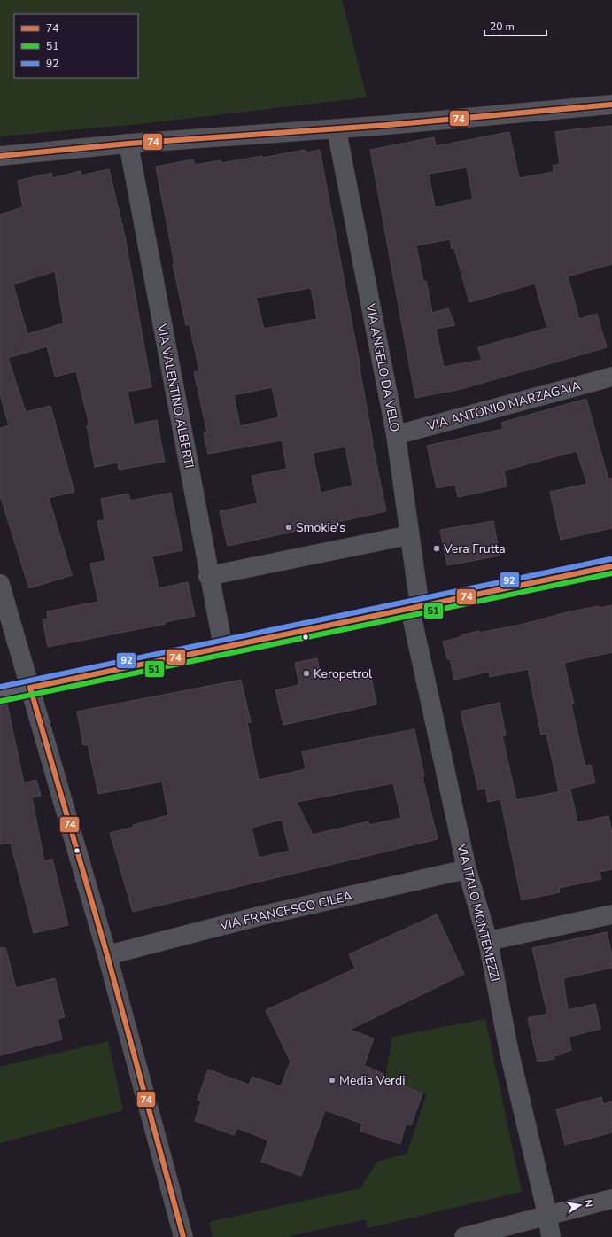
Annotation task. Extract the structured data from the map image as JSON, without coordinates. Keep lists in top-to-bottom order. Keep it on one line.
{"streets":{"street":["VIA ANGELO DA VELO","VIA VALENTINO ALBERTI","VIA ANTONIO MARZAGAIA","VIA FRANCESCO CILEA","VIA ITALO MONTEMEZZI"]},"crossings":[["VIA ANGELO DA VELO","VIA ANTONIO MARZAGAIA"],["VIA ANGELO DA VELO","VIA ITALO MONTEMEZZI"],["VIA FRANCESCO CILEA","VIA ITALO MONTEMEZZI"]],"places":["Smokie's","Vera Frutta","Keropetrol","Media Verdi"],"lines":["transit line 74","transit line 92","transit line 51"],"legend":["74","51","92"],"scale_bar":"20 m","north":"right"}
